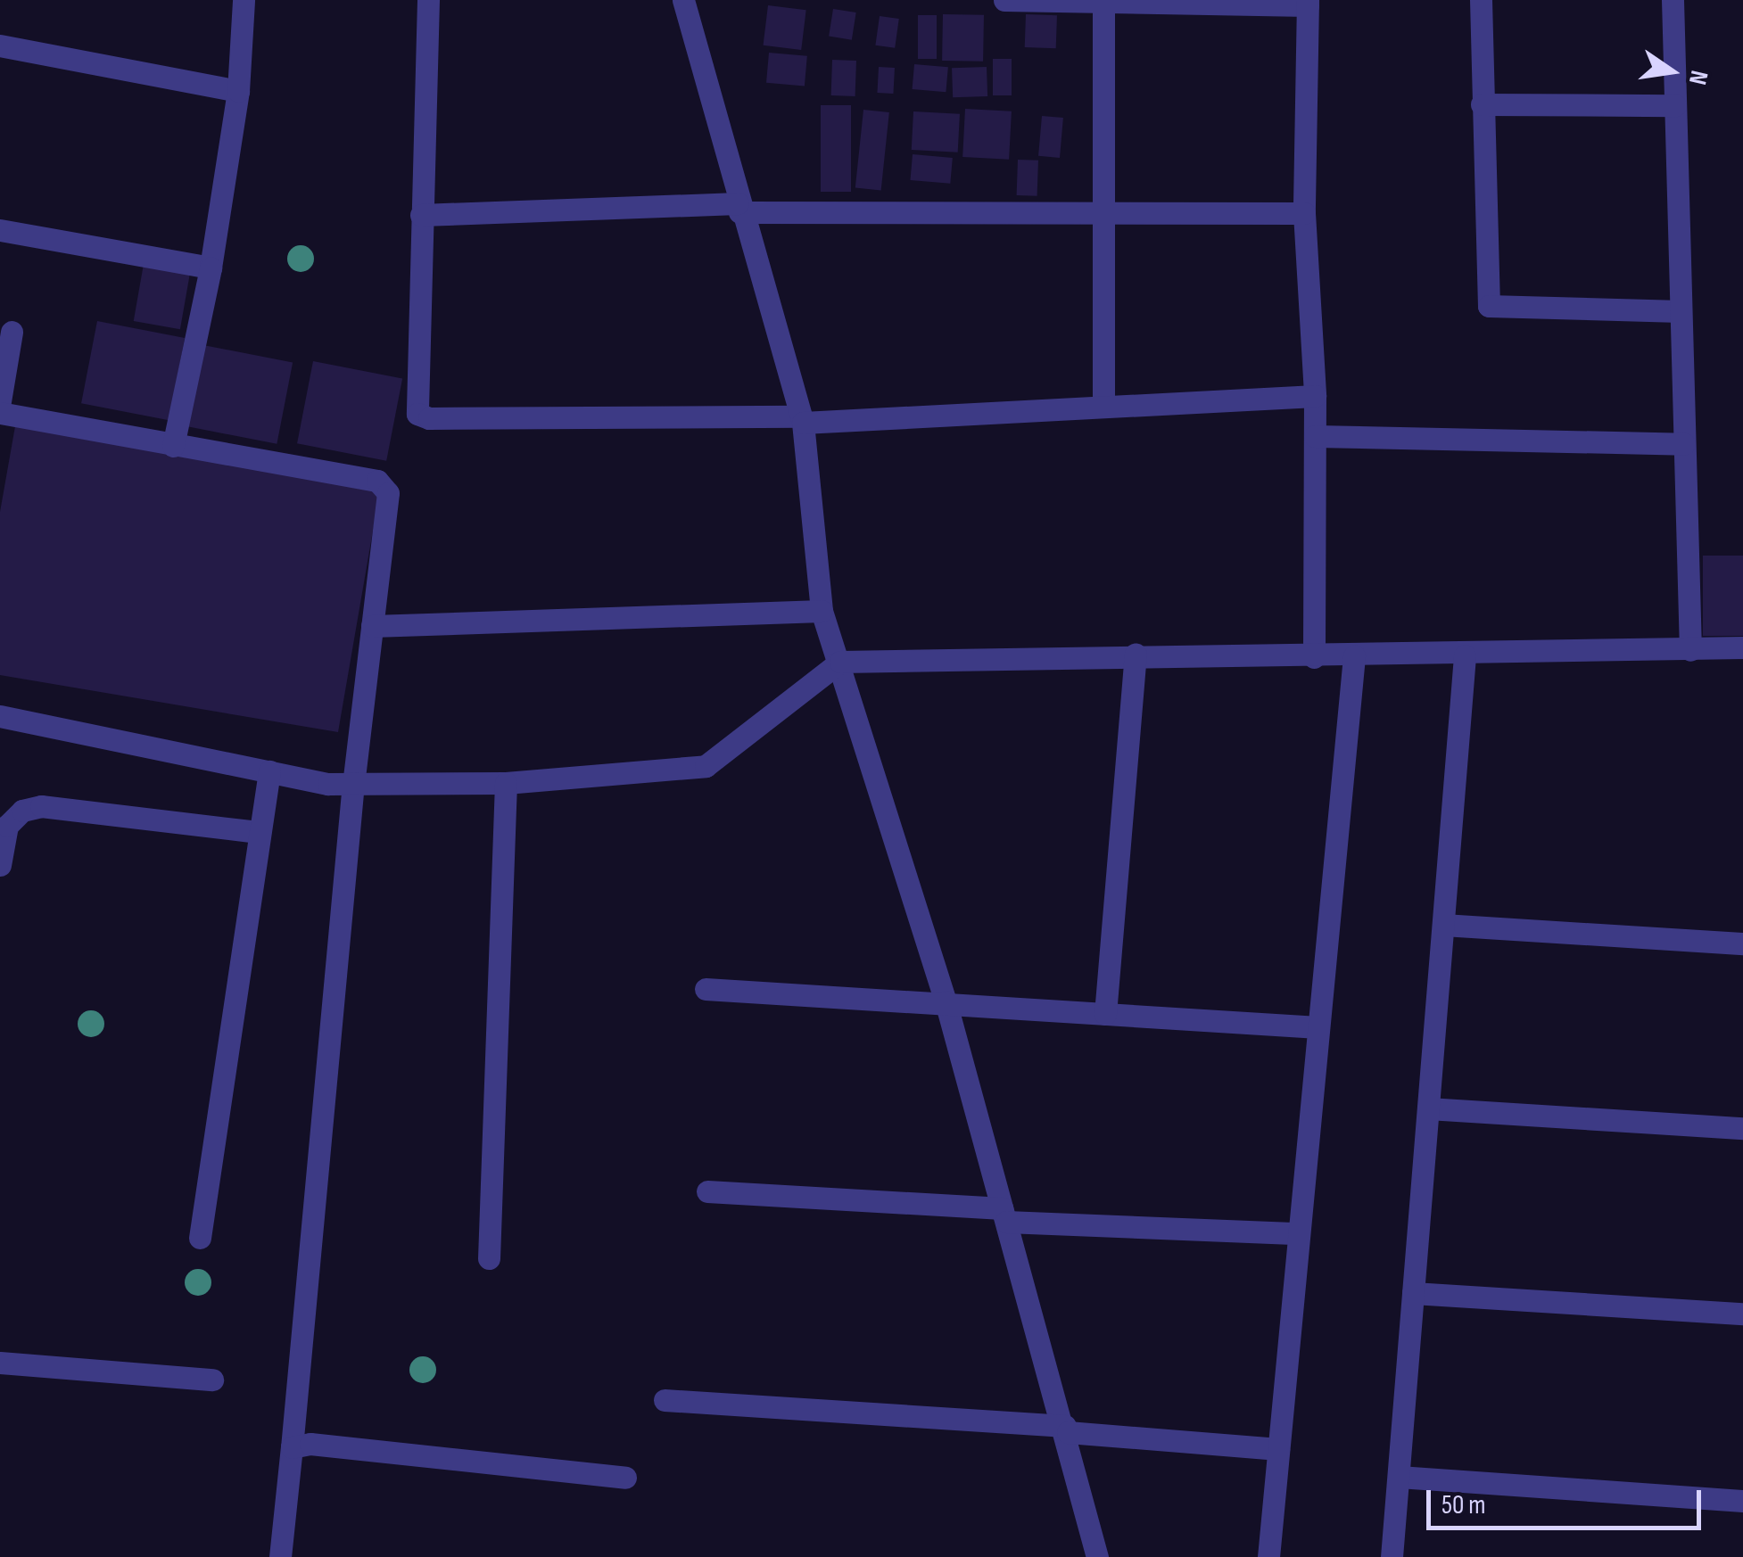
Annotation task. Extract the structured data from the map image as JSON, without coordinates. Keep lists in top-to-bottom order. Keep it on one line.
{"scale_bar":"50 m","north":"right"}
